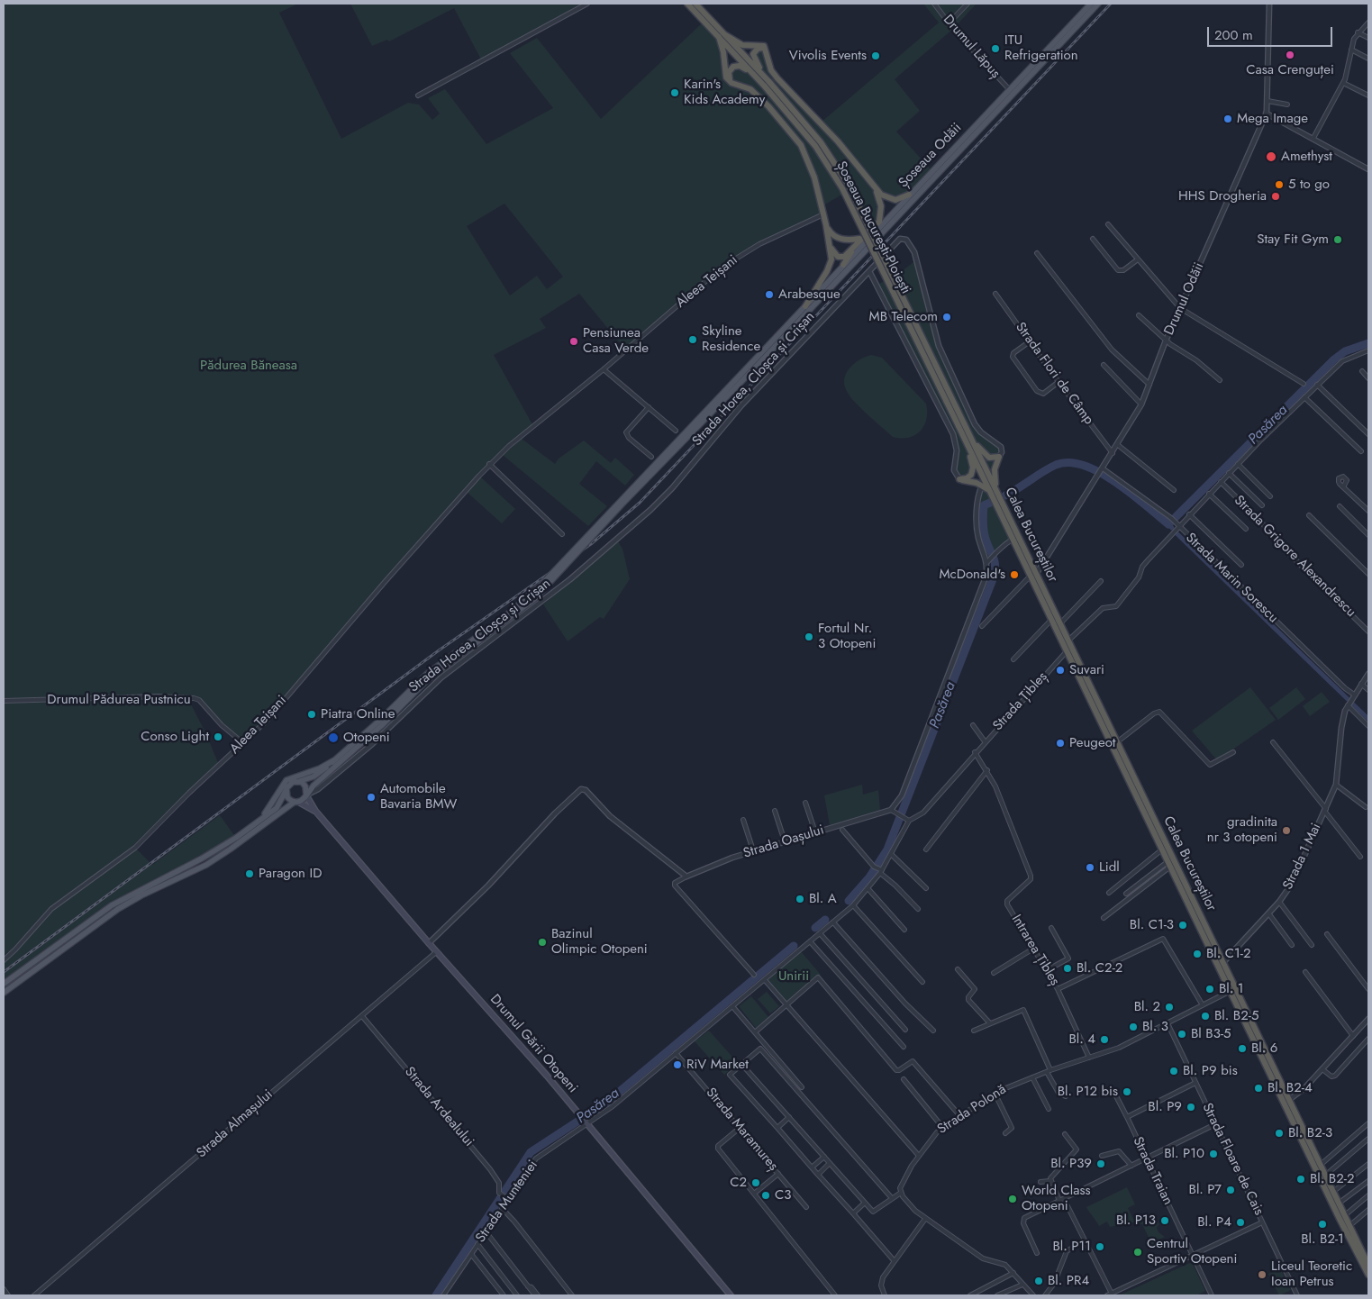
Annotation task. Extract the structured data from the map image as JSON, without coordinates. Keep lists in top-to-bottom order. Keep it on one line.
{"streets":{"highway":["Șoseaua București-Ploiești","Calea Bucureștilor"],"main road":["Șoseaua Odăii","Strada Horea, Cloșca și Crișan","Drumul Gării Otopeni"],"street":["Drumul Lăpuș","Aleea Teișani","Drumul Odăii","Strada Flori de Câmp","Strada Grigore Alexandrescu","Strada Marin Sorescu","Drumul Pădurea Pustnicu","Strada Țibleș","Strada Oașului","Strada 1 Mai","Intrarea Țibleș","Strada Ardealului","Strada Polonă","Strada Almașului","Strada Maramureș","Strada Floare de Cais","Strada Traian","Strada Munteniei"]},"crossings":[["Drumul Lăpuș","Șoseaua Odăii"],["Șoseaua Odăii","Strada Horea, Cloșca și Crișan"],["Șoseaua București-Ploiești","Calea Bucureștilor"],["Aleea Teișani","Drumul Pădurea Pustnicu"],["Drumul Odăii","Strada Flori de Câmp"],["Drumul Odăii","Calea Bucureștilor"],["Drumul Odăii","Strada Marin Sorescu"],["Strada Horea, Cloșca și Crișan","Drumul Gării Otopeni"],["Calea Bucureștilor","Strada Țibleș"],["Calea Bucureștilor","Strada 1 Mai"],["Calea Bucureștilor","Strada Polonă"],["Strada Marin Sorescu","Strada 1 Mai"],["Strada Țibleș","Intrarea Țibleș"],["Intrarea Țibleș","Strada Polonă"],["Drumul Gării Otopeni","Strada Almașului"],["Drumul Gării Otopeni","Strada Munteniei"],["Strada Ardealului","Strada Almașului"],["Strada Ardealului","Strada Munteniei"],["Strada Polonă","Strada Floare de Cais"]],"water":["Pasărea"],"parks":["Pădurea Băneasa","Unirii"],"places":["ITU Refrigeration","Casa Crenguței","Vivolis Events","Karin's Kids Academy","Mega Image","Amethyst","5 to go","HHS Drogheria","Stay Fit Gym","Arabesque","MB Telecom","Skyline Residence","Pensiunea Casa Verde","McDonald's","Fortul Nr. 3 Otopeni","Suvari","Piatra Online","Conso Light","Otopeni","Peugeot","Automobile Bavaria BMW","gradinita nr 3 otopeni","Lidl","Paragon ID","Bl. A","Bl. C1-3","Bazinul Olimpic Otopeni","Bl. C1-2","Bl. C2-2","Bl. 1","Bl. 2","Bl. B2-5","Bl. 3","Bl B3-5","Bl. 4","Bl. 6","RiV Market","Bl. P9 bis","Bl. B2-4","Bl. P12 bis","Bl. P9","Bl. B2-3","Bl. P10","Bl. P39","Bl. B2-2","C2","Bl. P7","C3","World Class Otopeni","Bl. P13","Bl. P4","Bl. B2-1","Bl. P11","Centrul Sportiv Otopeni","Liceul Teoretic Ioan Petrus","Bl. PR4"],"scale_bar":"200 m"}
